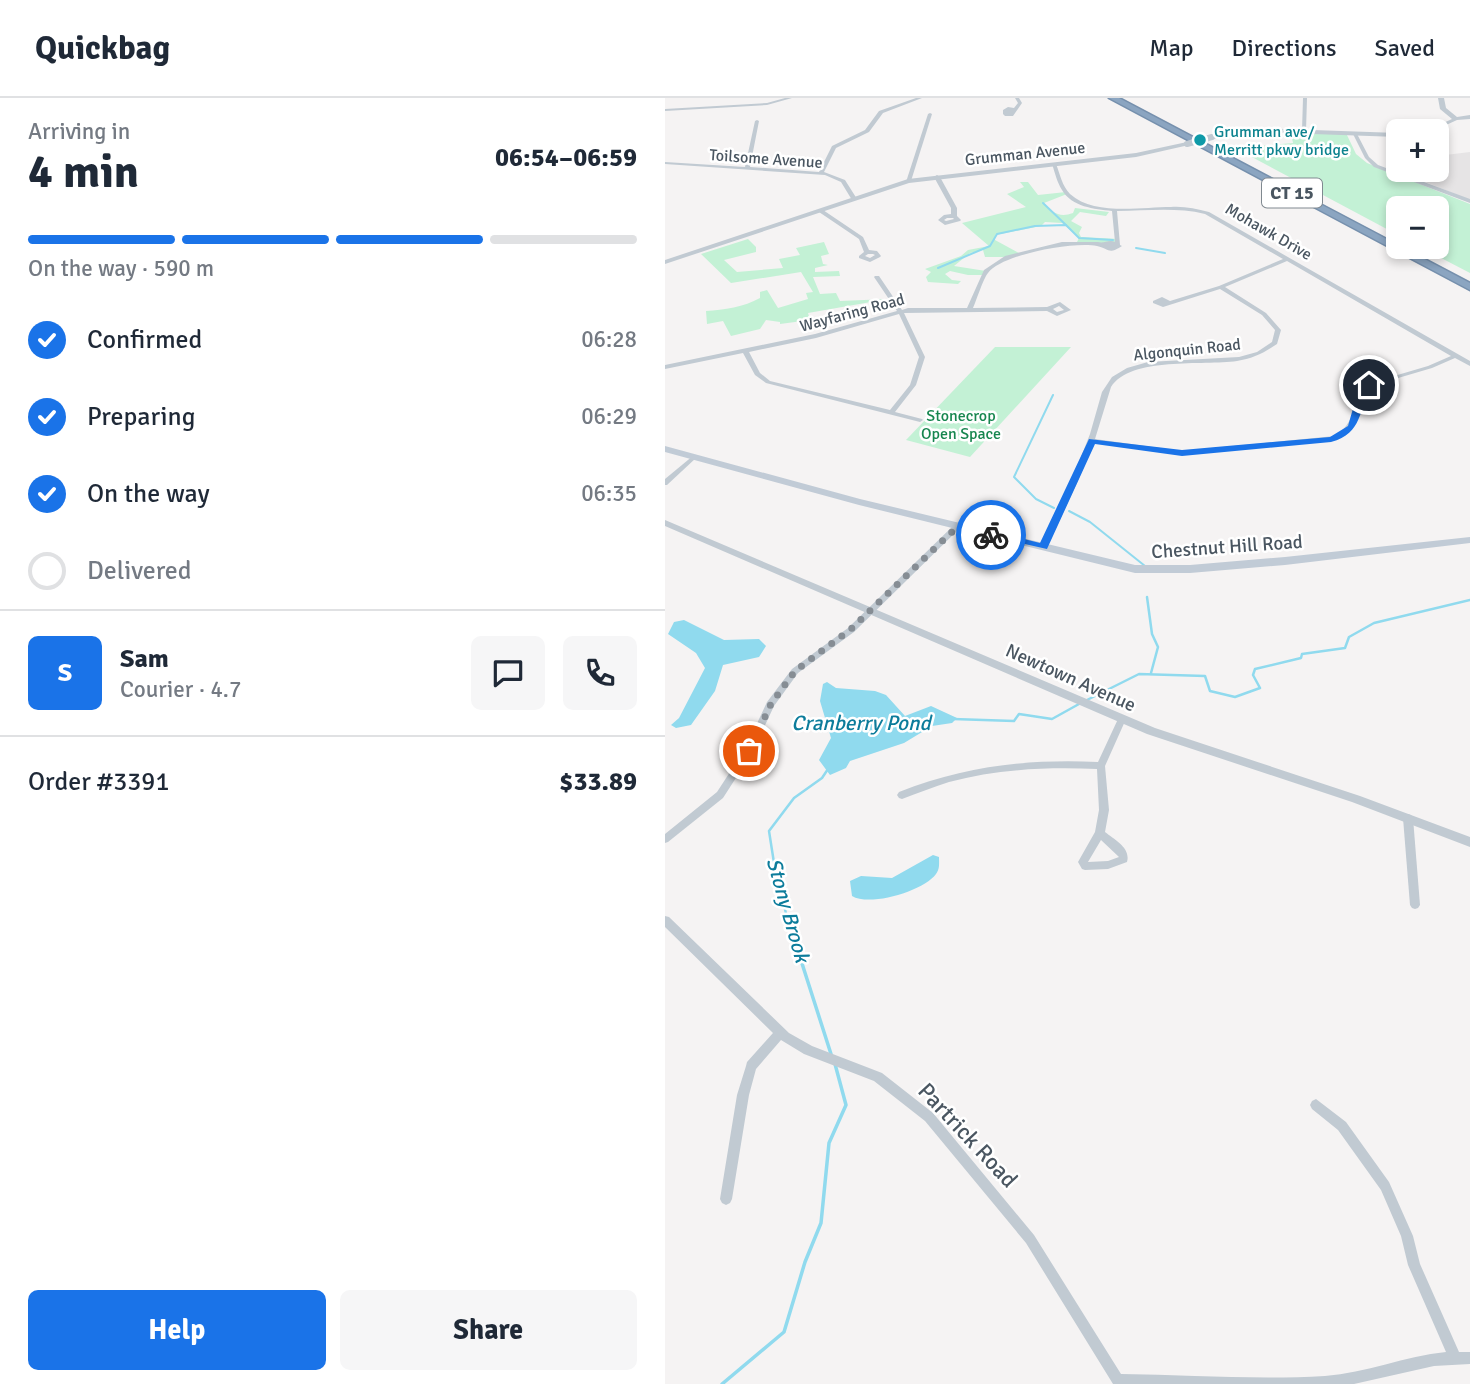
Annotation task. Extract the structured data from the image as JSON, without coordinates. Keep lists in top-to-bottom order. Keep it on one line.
{"streets":{"highway":["CT 15"],"main road":["Chestnut Hill Road"],"street":["Grumman Avenue","Toilsome Avenue","Mohawk Drive","Wayfaring Road","Algonquin Road","Newtown Avenue","Partrick Road"]},"crossings":[["Grumman Avenue","Toilsome Avenue"],["Grumman Avenue","Mohawk Drive"],["Algonquin Road","Chestnut Hill Road"]],"water":["Cranberry Pond","Stony Brook"],"parks":["Stonecrop Open Space"],"places":["Grumman ave/ Merritt pkwy bridge"],"page":{"header":"Quickbag","nav":["Map","Directions","Saved"],"heading":["4 min","Arriving in","06:54–06:59"],"panel":["Sam","Courier · 4.7","Order #3391","$33.89"],"map_buttons":["+","−"],"bar":"On the way · 590 m","list":[["Confirmed","06:28"],["Preparing","06:29"],["On the way","06:35"],"Delivered"],"round":"S","buttons":["Help","Share"]}}
